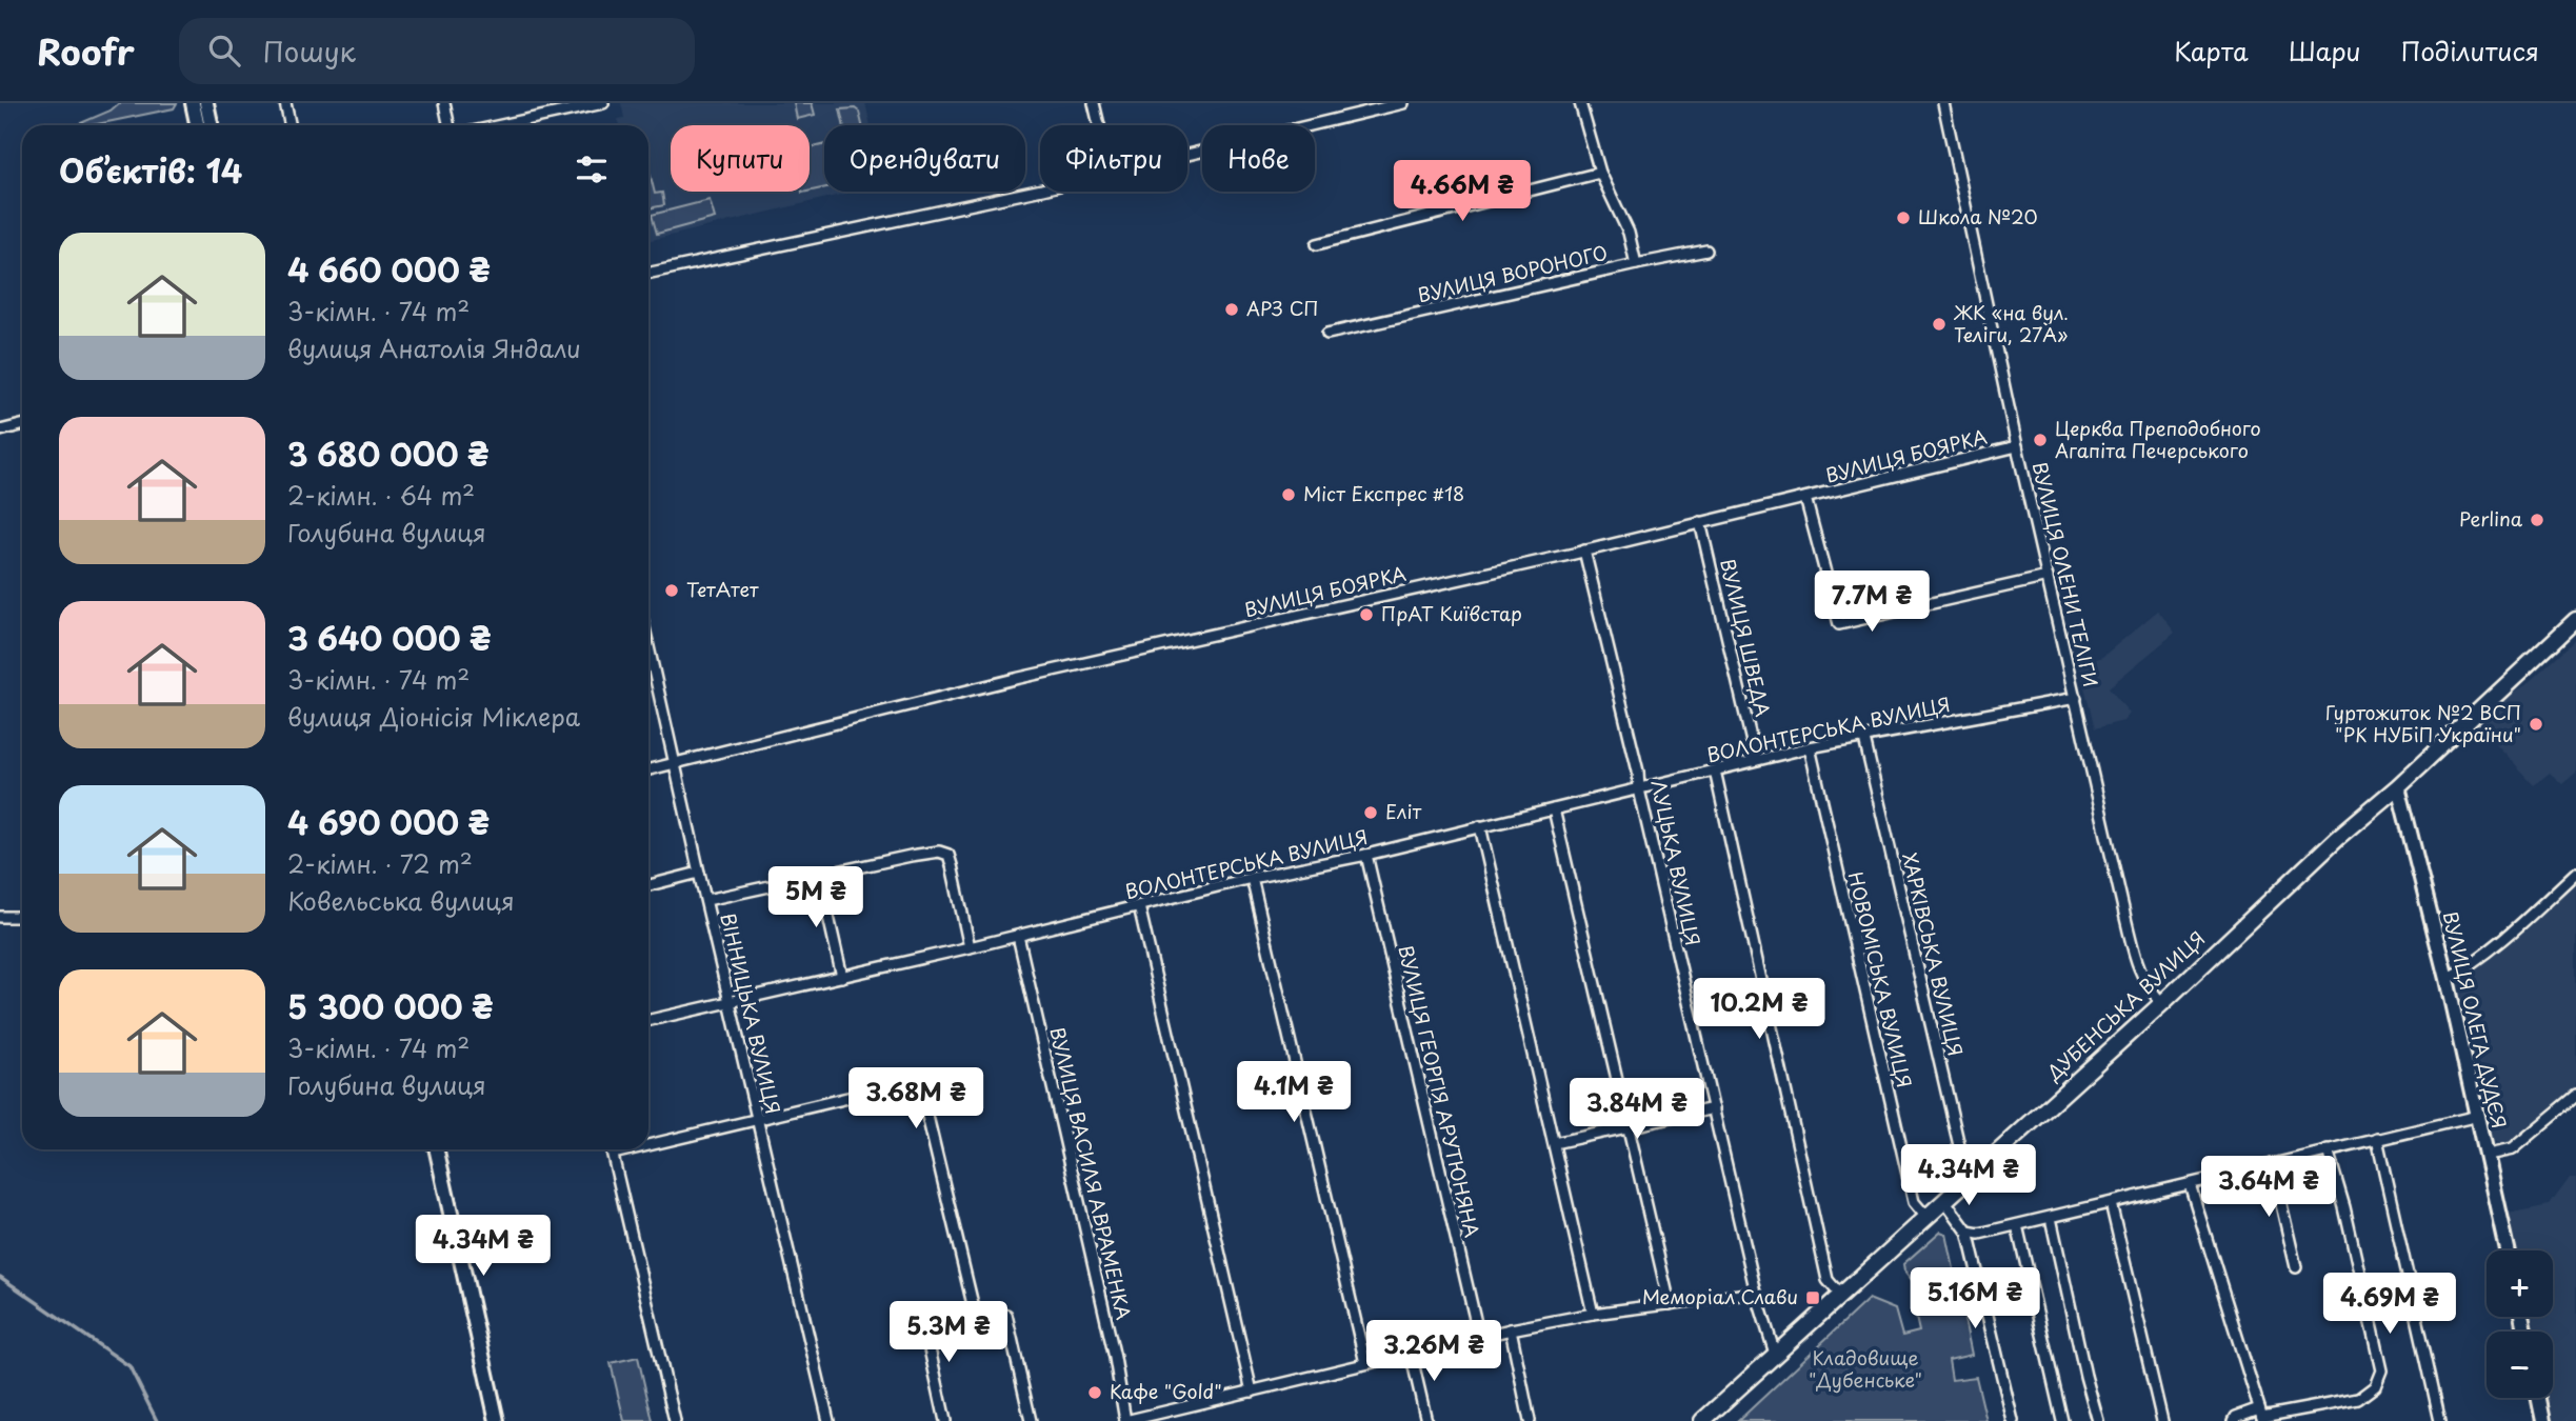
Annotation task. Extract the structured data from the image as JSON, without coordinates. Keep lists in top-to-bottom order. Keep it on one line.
{"streets":{"main road":["ДУБЕНСЬКА ВУЛИЦЯ","ВУЛИЦЯ ОЛЕГА ДУДЄЯ"],"street":["ВУЛИЦЯ ВОРОНОГО","ВУЛИЦЯ БОЯРКА","ВУЛИЦЯ ОЛЕНИ ТЕЛІГИ","ВУЛИЦЯ ШВЕДА","ВОЛОНТЕРСЬКА ВУЛИЦЯ","ЛУЦЬКА ВУЛИЦЯ","ХАРКІВСЬКА ВУЛИЦЯ","НОВОМІСЬКА ВУЛИЦЯ","ВІННИЦЬКА ВУЛИЦЯ","ВУЛИЦЯ ГЕОРГІЯ АРУТЮНЯНА","ВУЛИЦЯ ВАСИЛЯ АВРАМЕНКА"]},"crossings":[["ВУЛИЦЯ БОЯРКА","ВУЛИЦЯ ОЛЕНИ ТЕЛІГИ"],["ВУЛИЦЯ БОЯРКА","ВУЛИЦЯ ШВЕДА"],["ВУЛИЦЯ БОЯРКА","ЛУЦЬКА ВУЛИЦЯ"],["ВУЛИЦЯ БОЯРКА","ВІННИЦЬКА ВУЛИЦЯ"],["ВУЛИЦЯ ОЛЕНИ ТЕЛІГИ","ВОЛОНТЕРСЬКА ВУЛИЦЯ"],["ВУЛИЦЯ ОЛЕНИ ТЕЛІГИ","ДУБЕНСЬКА ВУЛИЦЯ"],["ВУЛИЦЯ ШВЕДА","ВОЛОНТЕРСЬКА ВУЛИЦЯ"],["ВОЛОНТЕРСЬКА ВУЛИЦЯ","ЛУЦЬКА ВУЛИЦЯ"],["ВОЛОНТЕРСЬКА ВУЛИЦЯ","ХАРКІВСЬКА ВУЛИЦЯ"],["ВОЛОНТЕРСЬКА ВУЛИЦЯ","НОВОМІСЬКА ВУЛИЦЯ"],["ВОЛОНТЕРСЬКА ВУЛИЦЯ","ВІННИЦЬКА ВУЛИЦЯ"],["ВОЛОНТЕРСЬКА ВУЛИЦЯ","ВУЛИЦЯ ГЕОРГІЯ АРУТЮНЯНА"],["ВОЛОНТЕРСЬКА ВУЛИЦЯ","ВУЛИЦЯ ВАСИЛЯ АВРАМЕНКА"],["ЛУЦЬКА ВУЛИЦЯ","ДУБЕНСЬКА ВУЛИЦЯ"],["ХАРКІВСЬКА ВУЛИЦЯ","ДУБЕНСЬКА ВУЛИЦЯ"],["НОВОМІСЬКА ВУЛИЦЯ","ДУБЕНСЬКА ВУЛИЦЯ"],["ДУБЕНСЬКА ВУЛИЦЯ","ВУЛИЦЯ ОЛЕГА ДУДЄЯ"]],"parks":["Кладовище \"Дубенське\""],"places":{"other":["Школа №20","АРЗ СП","ЖК «на вул. Теліги, 27А»","Церква Преподобного Агапіта Печерського","Міст Експрес #18","Perlina","ТетАтет","ПрАТ Київстар","Гуртожиток №2 ВСП \"РК НУБіП України\"","Еліт","Кафе \"Gold\""],"transit":["Меморіал Слави"]},"page":{"header":"Roofr","search":"Пошук","nav":["Карта","Шари","Поділитися"],"chip":["Купити","Орендувати","Фільтри","Нове"],"heading":"Об’єктів: 14","price":["4.66M ₴","7.7M ₴","5M ₴","10.2M ₴","4.1M ₴","3.68M ₴","3.84M ₴","4.34M ₴","3.64M ₴","4.34M ₴","5.16M ₴","4.69M ₴","5.3M ₴","3.26M ₴"],"list":[{"name":"4 660 000 ₴","note":"3-кімн. · 74 m² · вулиця Анатолія Яндали"},{"name":"3 680 000 ₴","note":"2-кімн. · 64 m² · Голубина вулиця"},{"name":"3 640 000 ₴","note":"3-кімн. · 74 m² · вулиця Діонісія Міклера"},{"name":"4 690 000 ₴","note":"2-кімн. · 72 m² · Ковельська вулиця"},{"name":"5 300 000 ₴","note":"3-кімн. · 74 m² · Голубина вулиця"}],"map_buttons":["+","−"]}}
